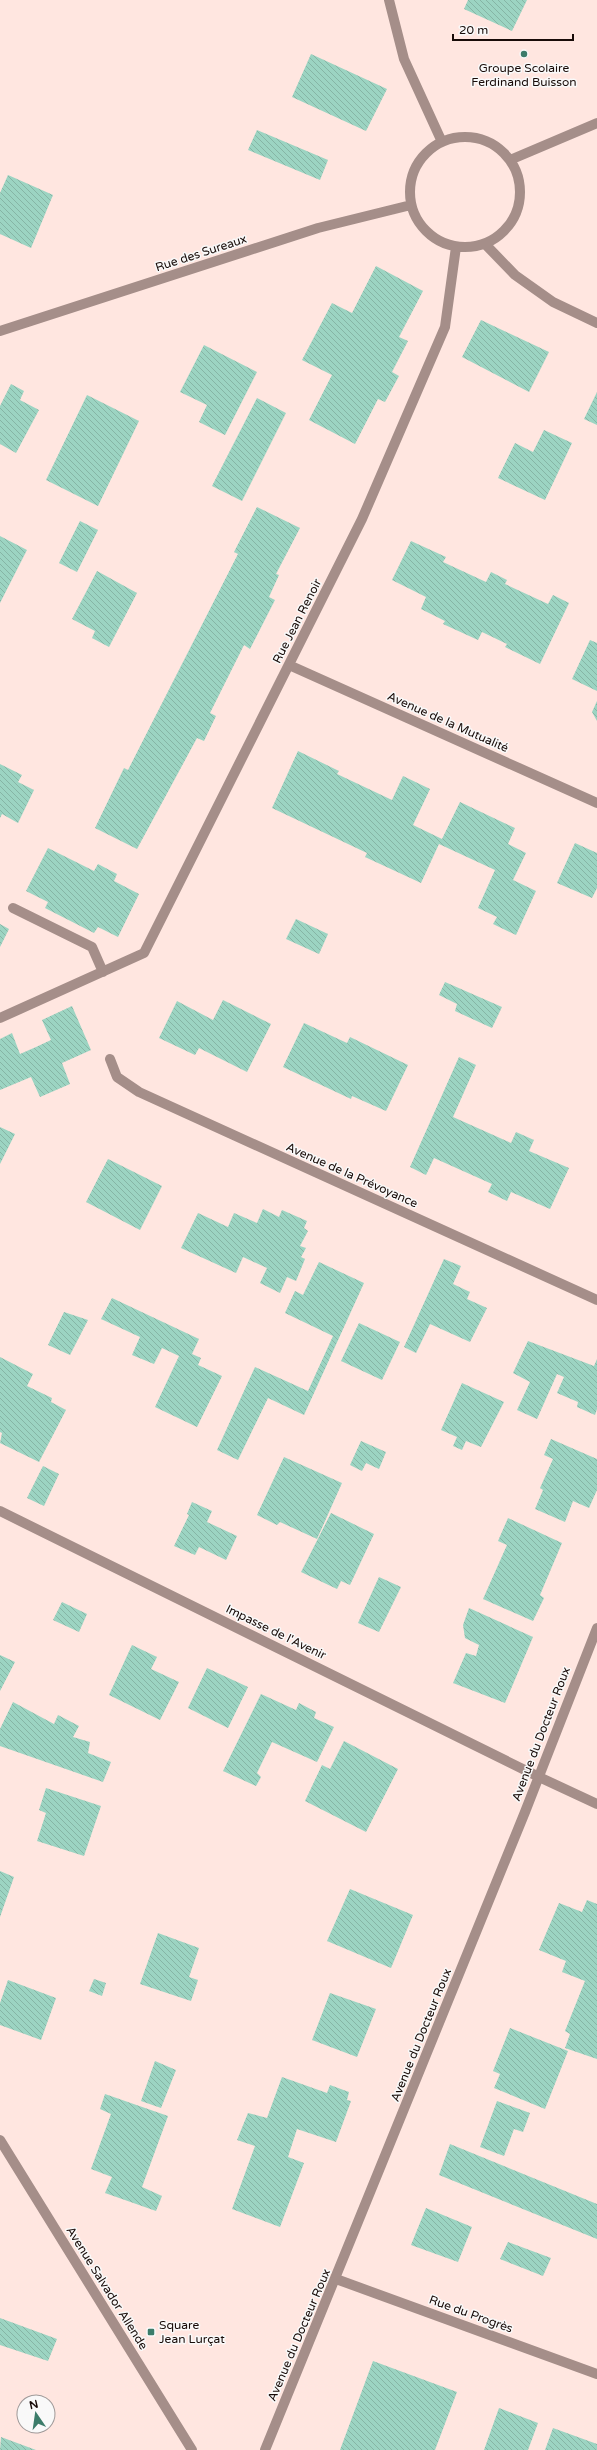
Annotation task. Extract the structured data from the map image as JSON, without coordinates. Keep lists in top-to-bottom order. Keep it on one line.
{"streets":{"street":["Rue des Sureaux","Rue Jean Renoir","Avenue de la Mutualité","Avenue de la Prévoyance","Impasse de l'Avenir","Avenue du Docteur Roux","Avenue Salvador Allende","Rue du Progrès"]},"crossings":[["Rue des Sureaux","Rue Jean Renoir"],["Rue Jean Renoir","Avenue de la Mutualité"],["Impasse de l'Avenir","Avenue du Docteur Roux"],["Avenue du Docteur Roux","Rue du Progrès"]],"places":{"other":["Groupe Scolaire Ferdinand Buisson"],"transit":["Square Jean Lurçat"]},"scale_bar":"20 m","north":"top"}
